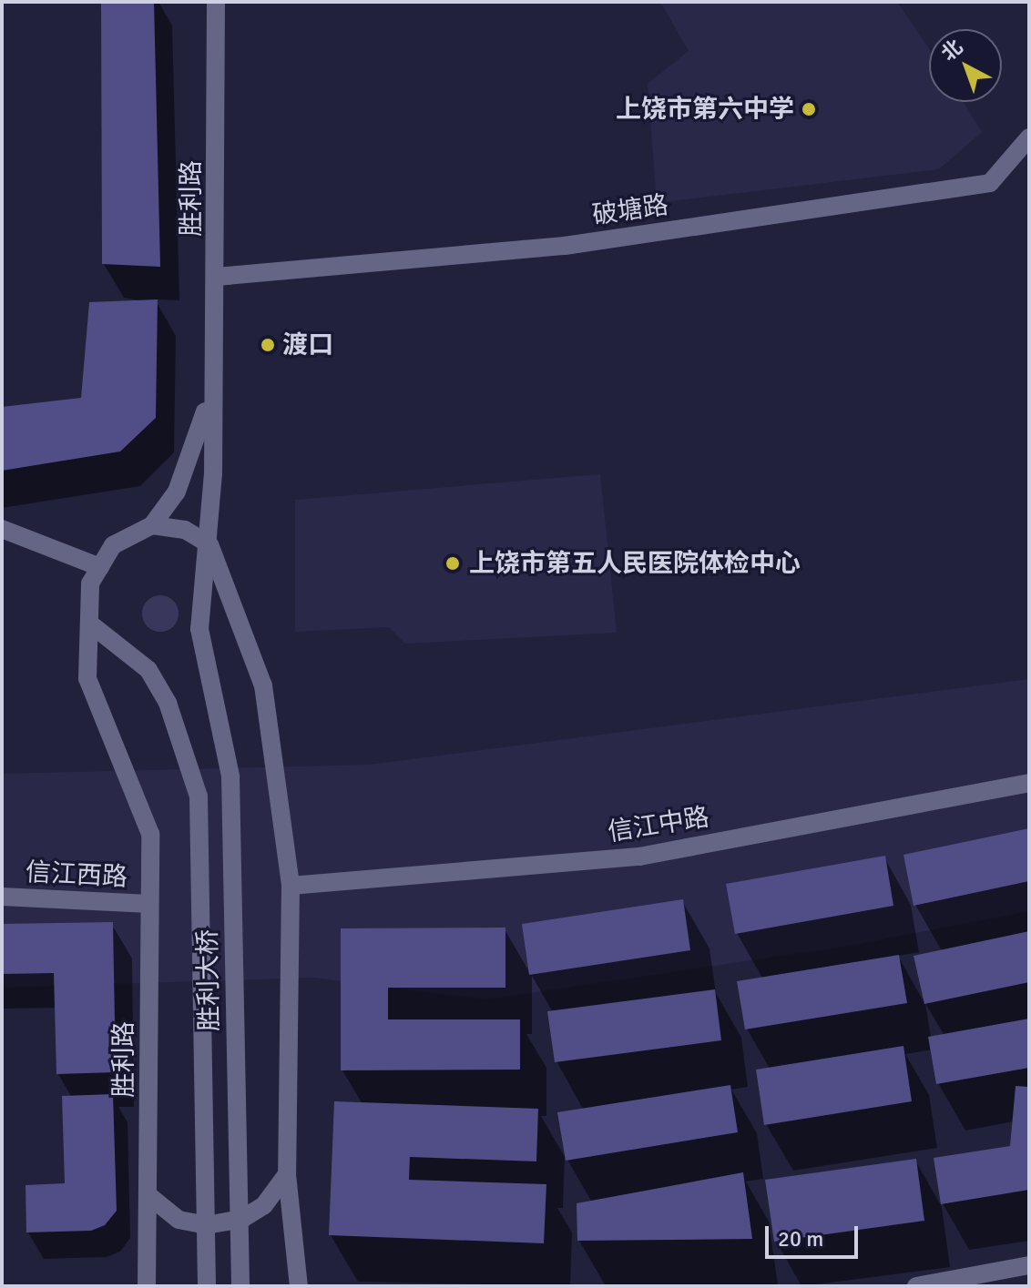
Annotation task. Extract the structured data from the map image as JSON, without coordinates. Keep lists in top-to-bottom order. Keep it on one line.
{"streets":{"main road":["胜利路","破塘路","信江中路","信江西路","胜利大桥"]},"crossings":[["胜利路","破塘路"],["胜利路","信江西路"],["胜利路","胜利大桥"]],"places":["上饶市第六中学","渡口","上饶市第五人民医院体检中心"],"scale_bar":"20 m","north":"top left"}
